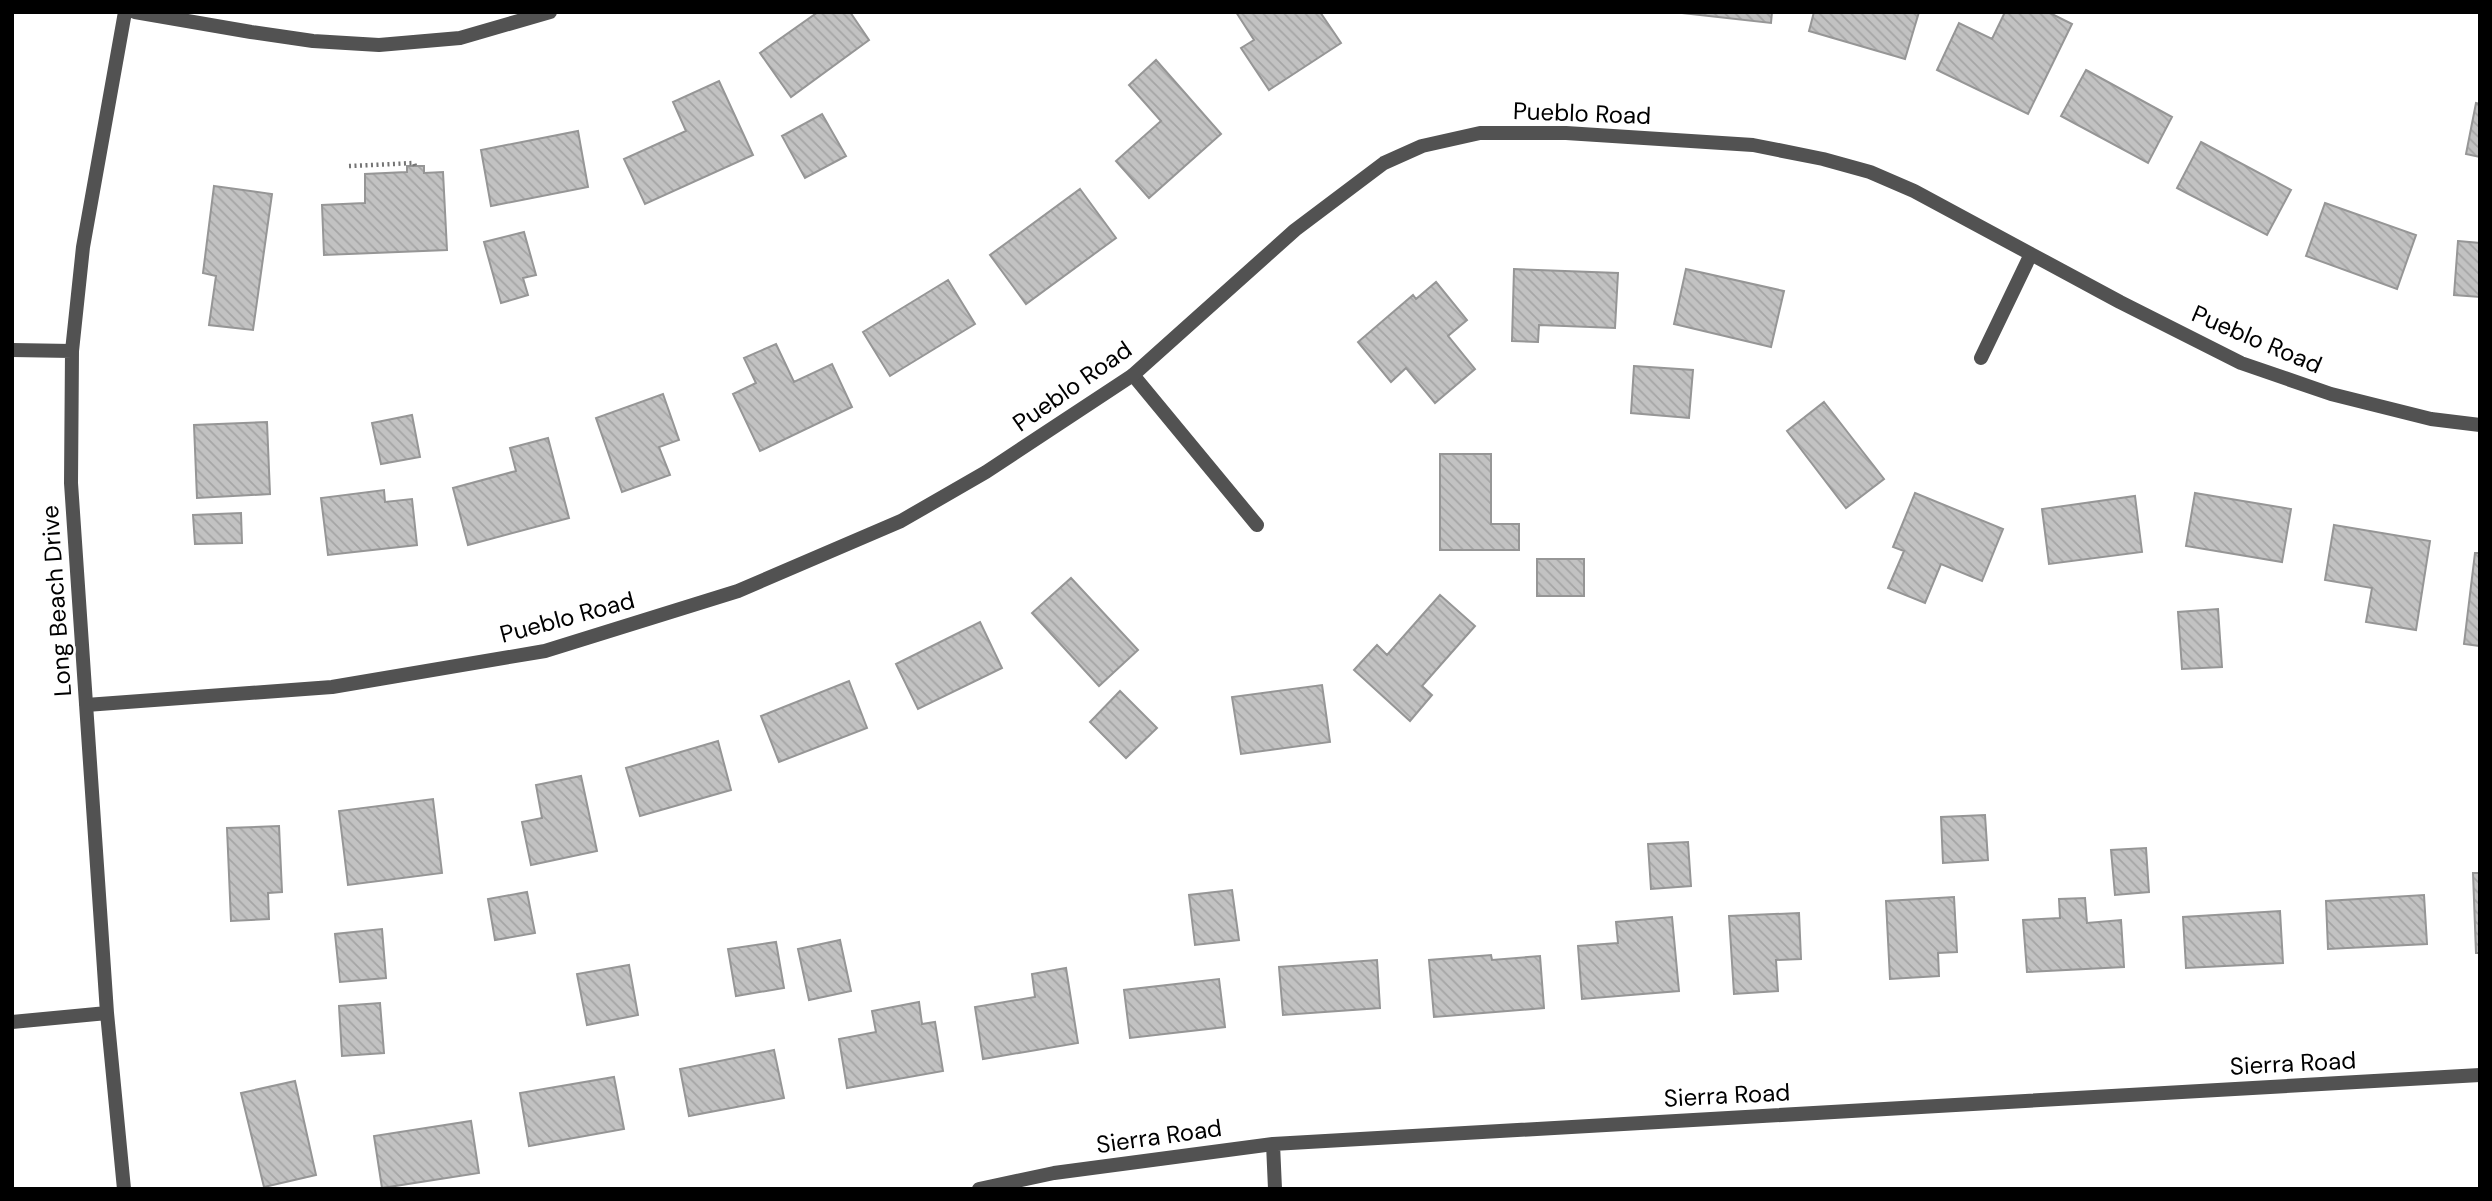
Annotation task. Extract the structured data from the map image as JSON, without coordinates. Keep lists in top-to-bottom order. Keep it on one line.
{"streets":{"street":["Pueblo Road","Long Beach Drive","Sierra Road"]},"crossings":[["Pueblo Road","Long Beach Drive"]]}
